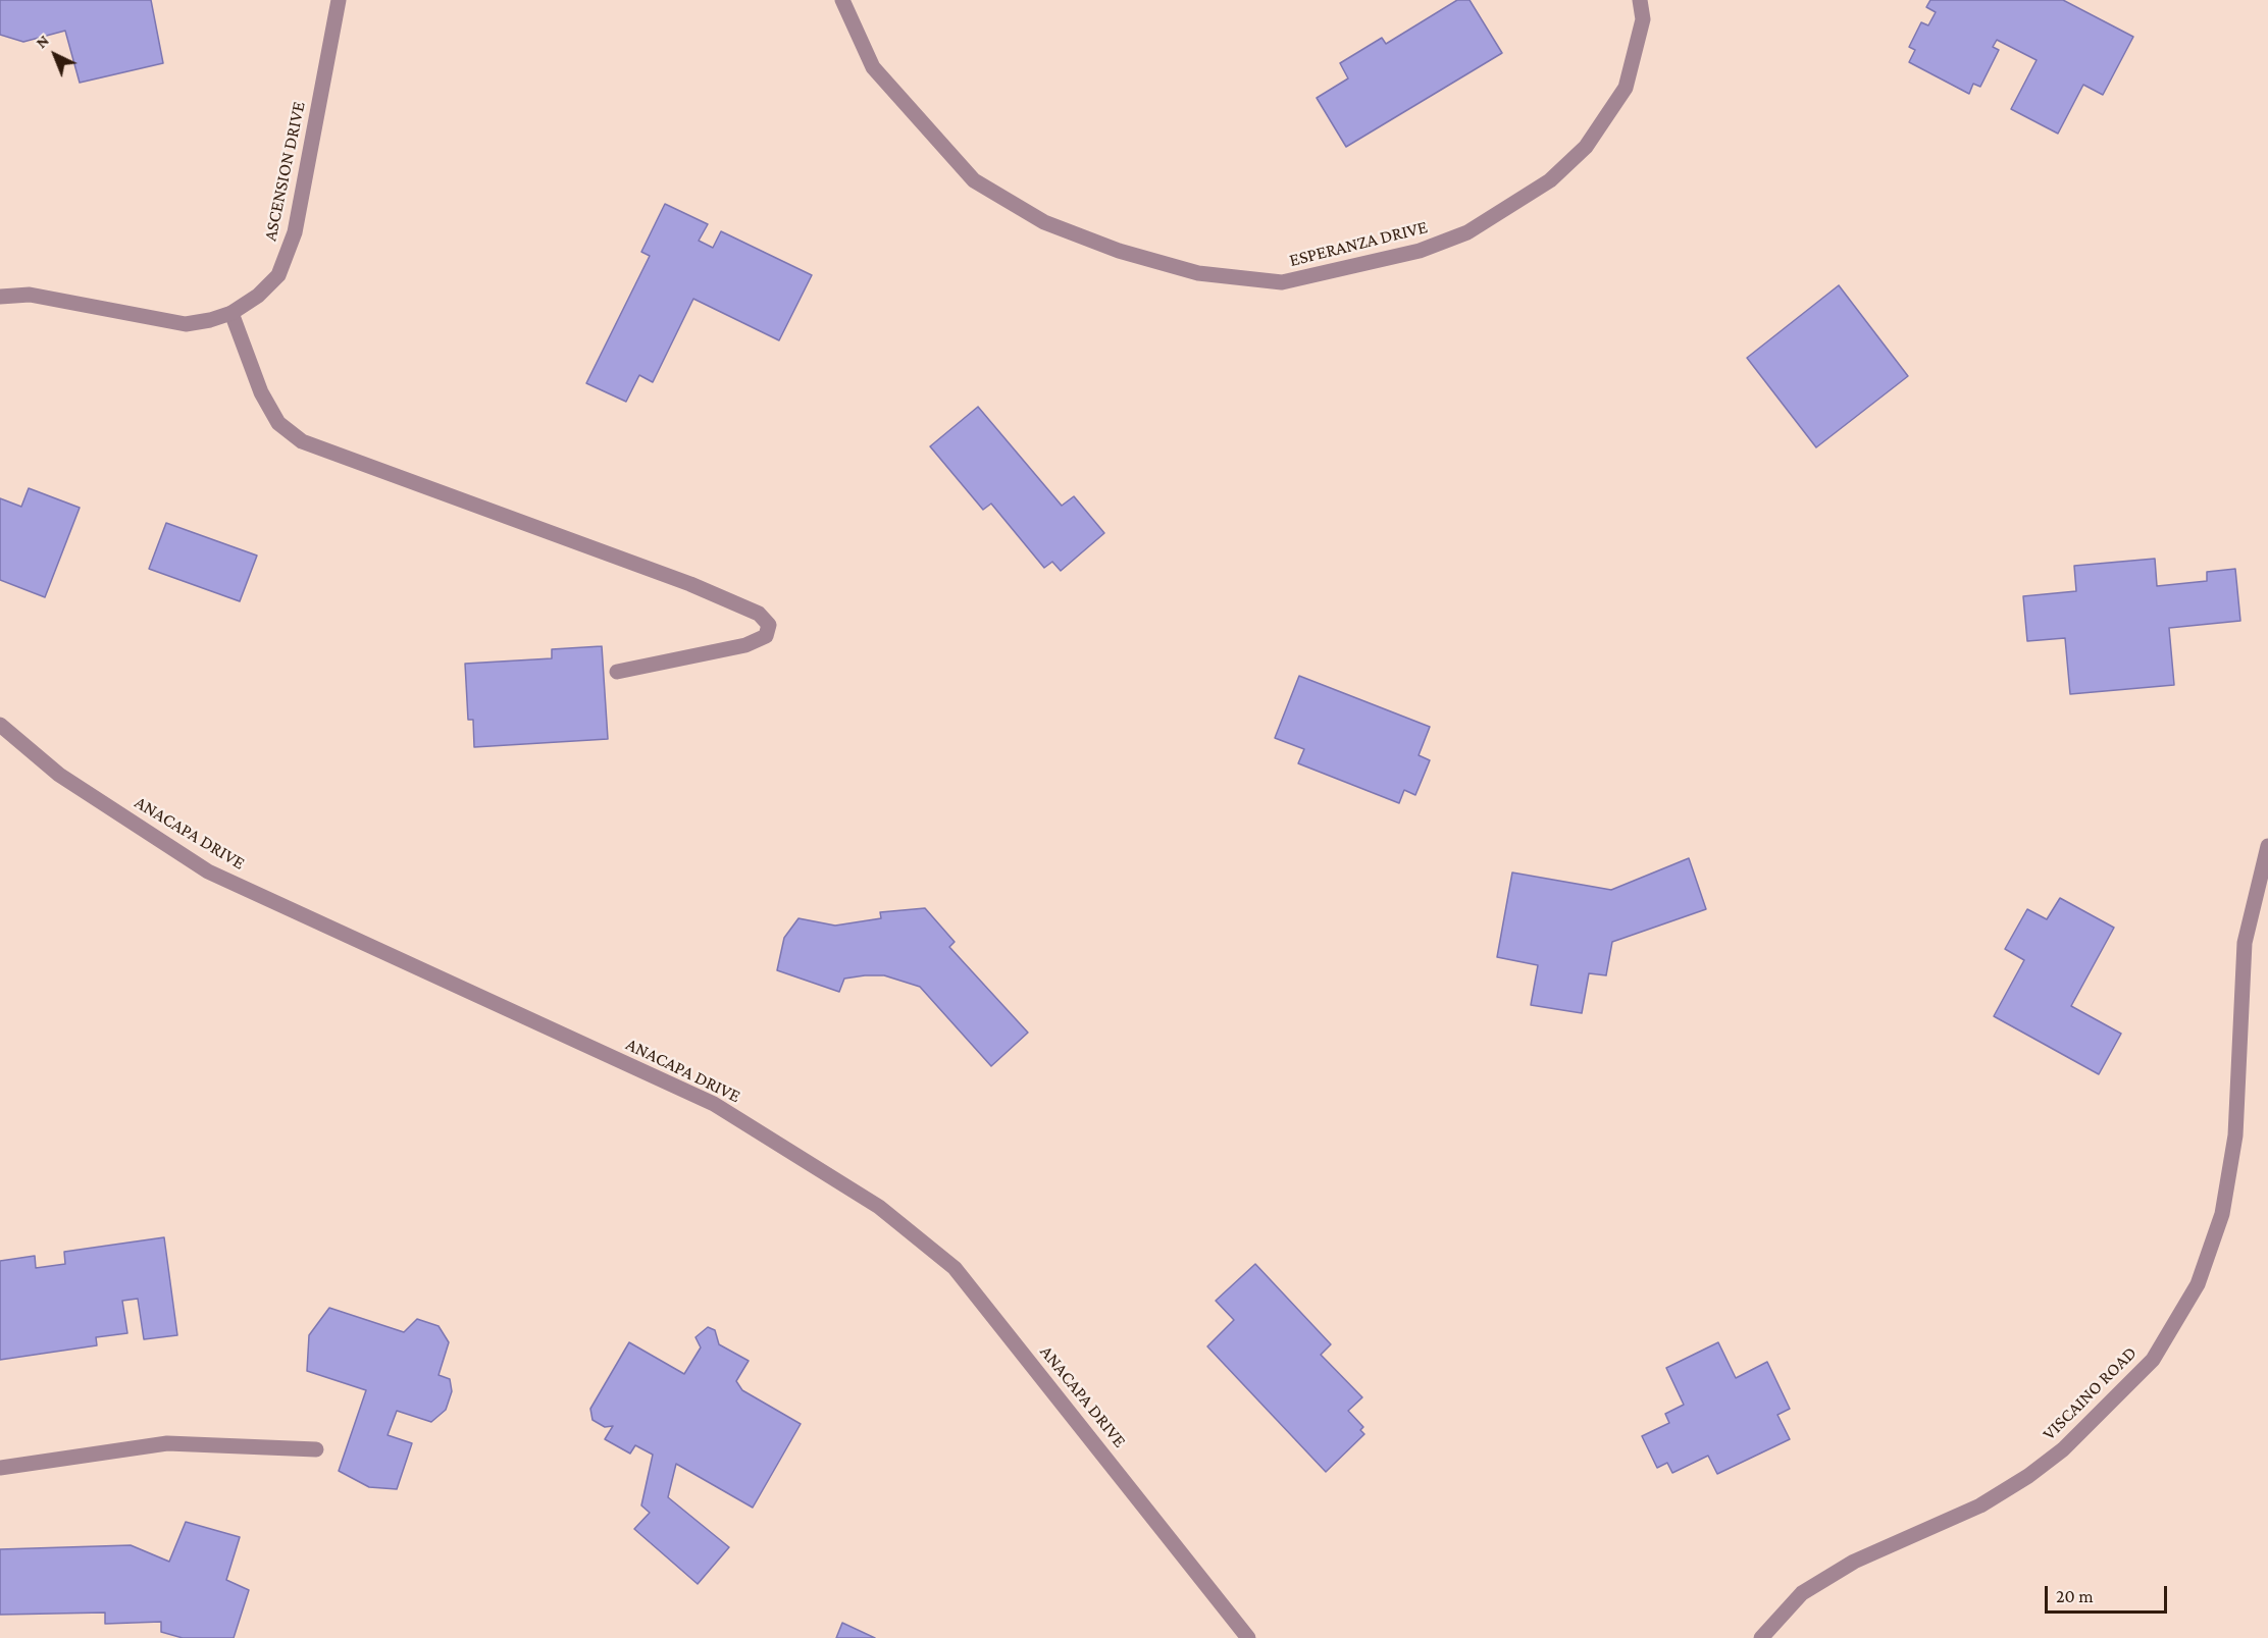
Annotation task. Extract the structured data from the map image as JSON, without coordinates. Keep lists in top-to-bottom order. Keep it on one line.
{"streets":{"street":["ASCENSION DRIVE","ESPERANZA DRIVE","ANACAPA DRIVE","VISCAINO ROAD"]},"scale_bar":"20 m","north":"top left"}
